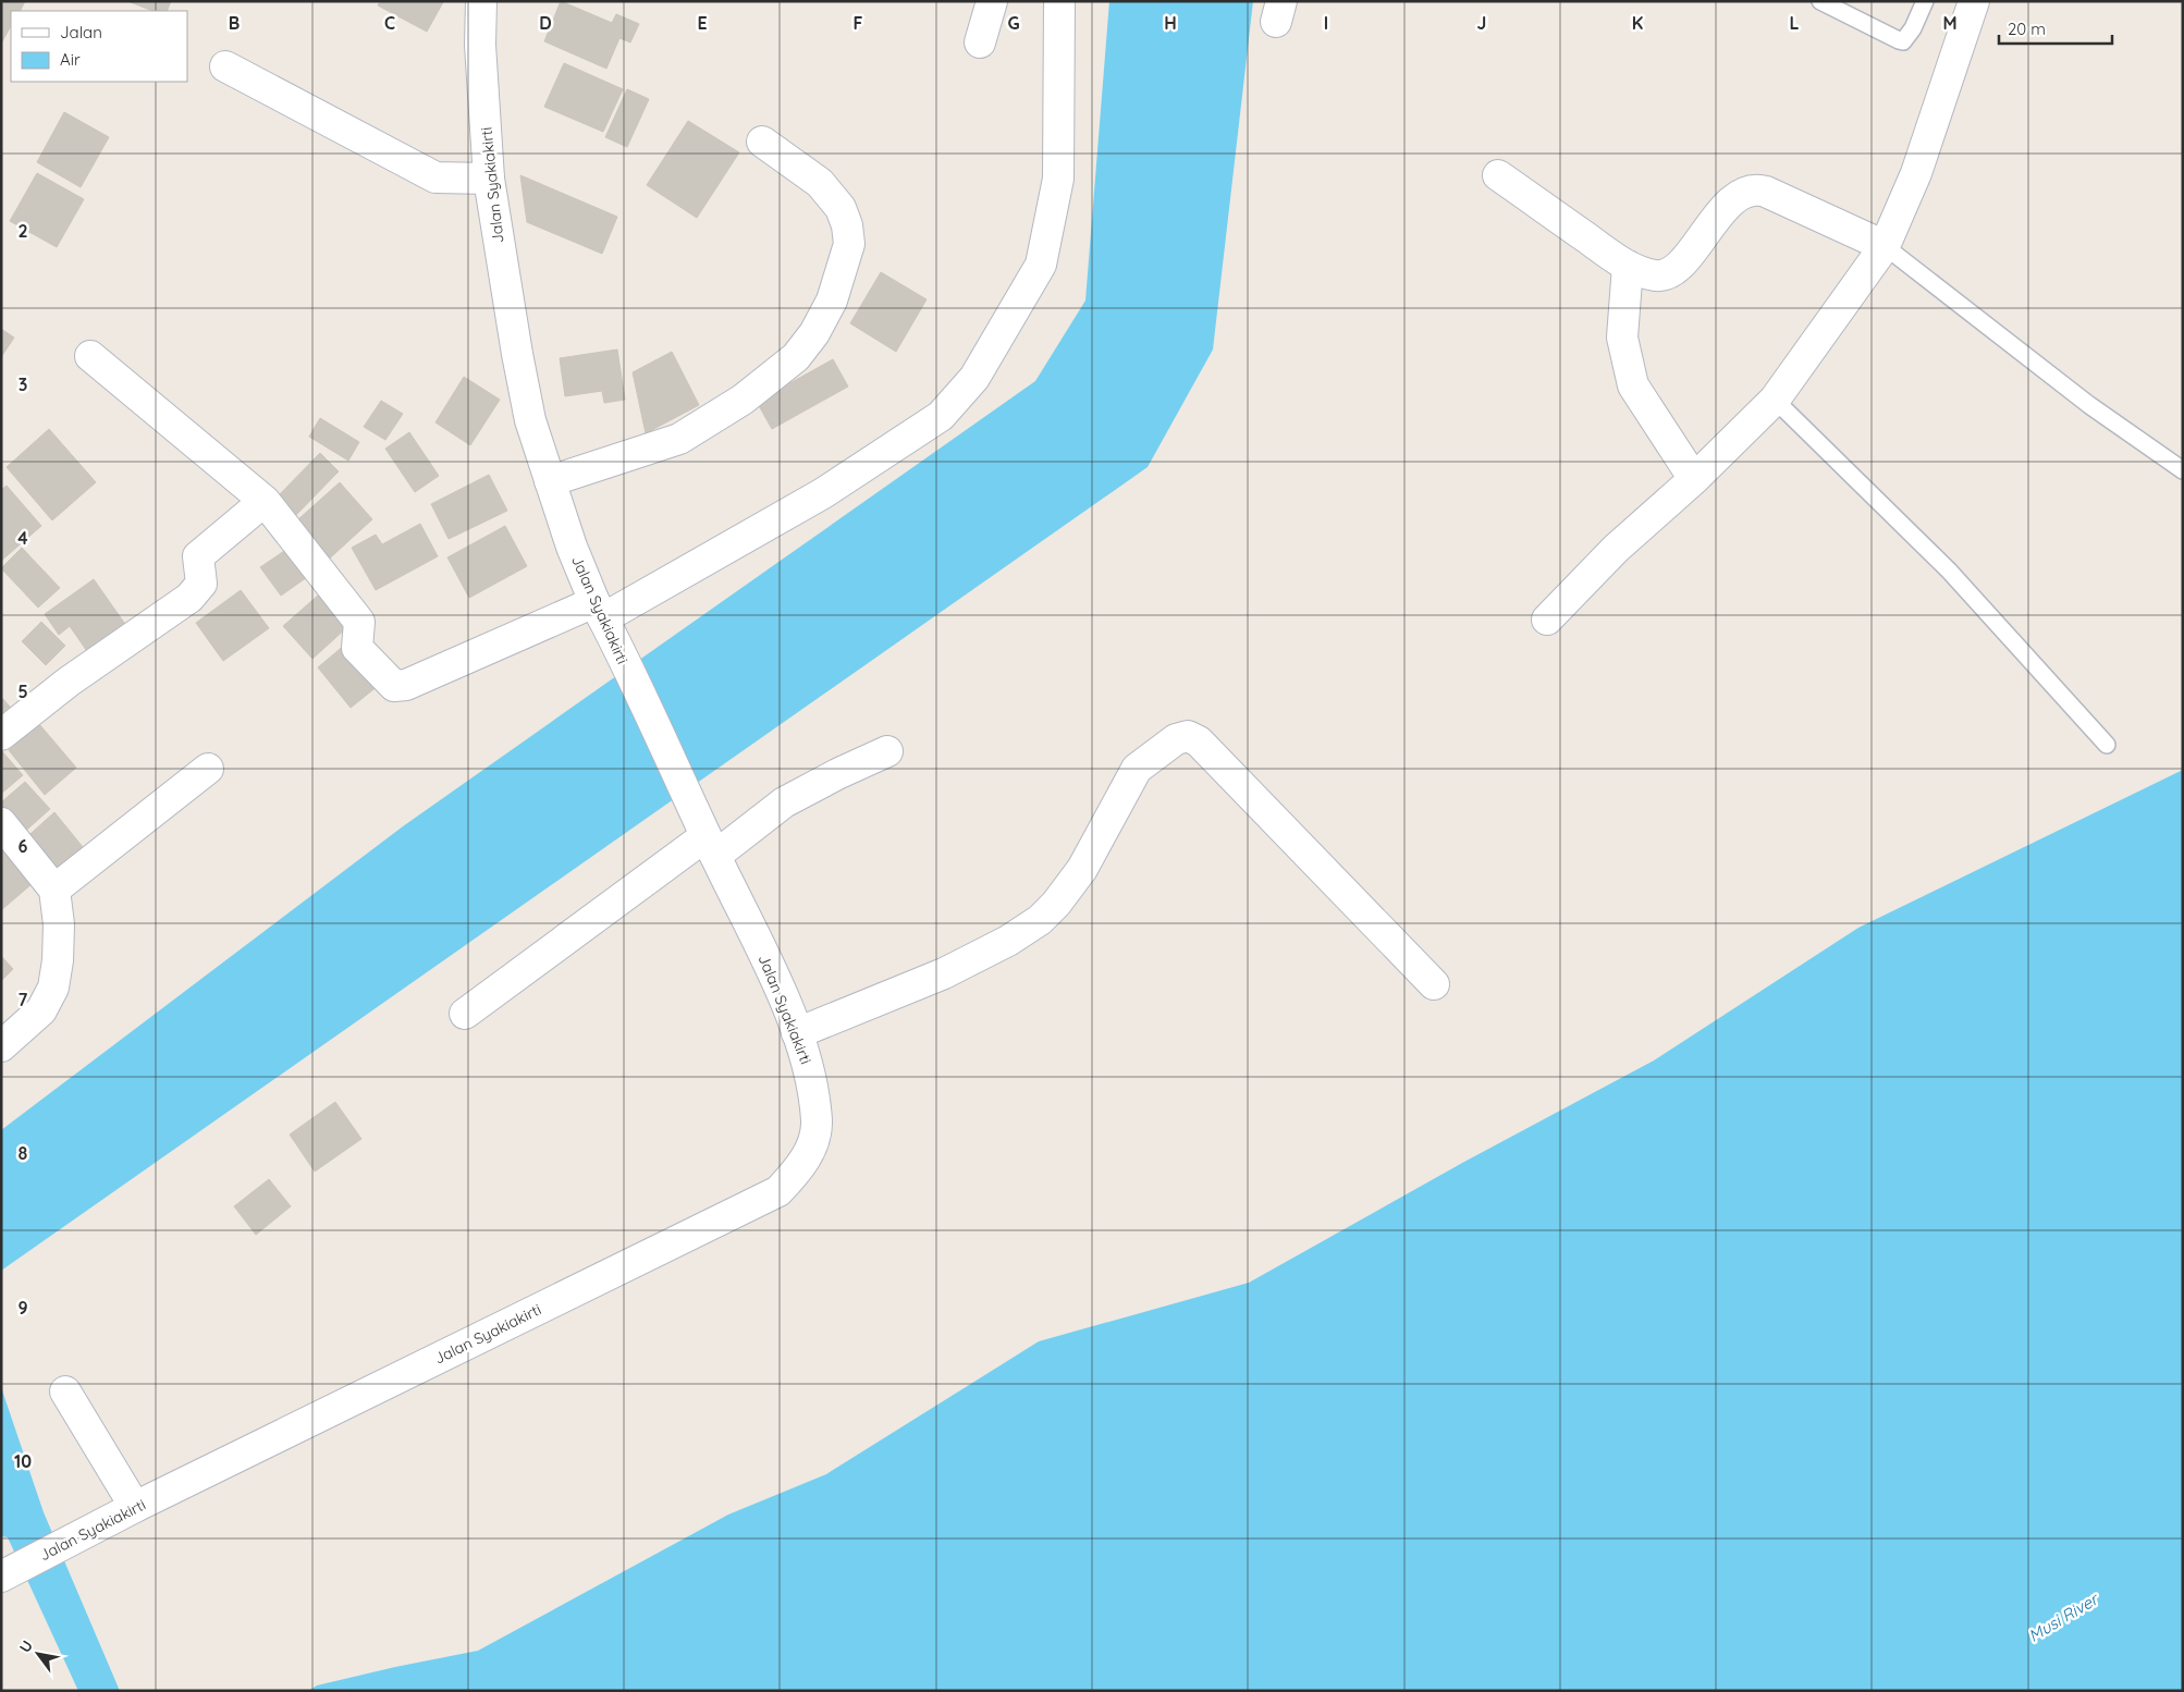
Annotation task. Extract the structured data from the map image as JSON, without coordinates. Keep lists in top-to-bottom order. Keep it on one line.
{"streets":{"street":["Jalan Syakiakirti"]},"water":["Musi River"],"legend":["Jalan","Air"],"scale_bar":"20 m","north":"top left","grid":{"columns":["B","C","D","E","F","G","H","I","J","K","L","M"],"rows":["2","3","4","5","6","7","8","9","10"]}}
